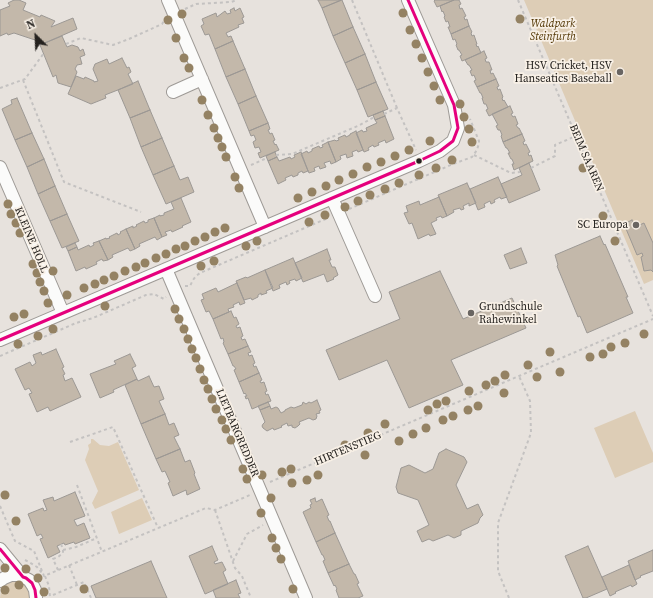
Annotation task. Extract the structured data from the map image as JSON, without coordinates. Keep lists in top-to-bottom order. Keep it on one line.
{"streets":{"street":["KLEINE HOLL","LIETBARGREDDER"],"path":["BEIM SAAREN","HIRTENSTIEG"]},"crossings":[["BEIM SAAREN","HIRTENSTIEG"],["LIETBARGREDDER","HIRTENSTIEG"]],"parks":["Waldpark Steinfurth"],"places":["HSV Cricket, HSV Hanseatics Baseball","SC Europa","Grundschule Rahewinkel"],"north":"top left"}
